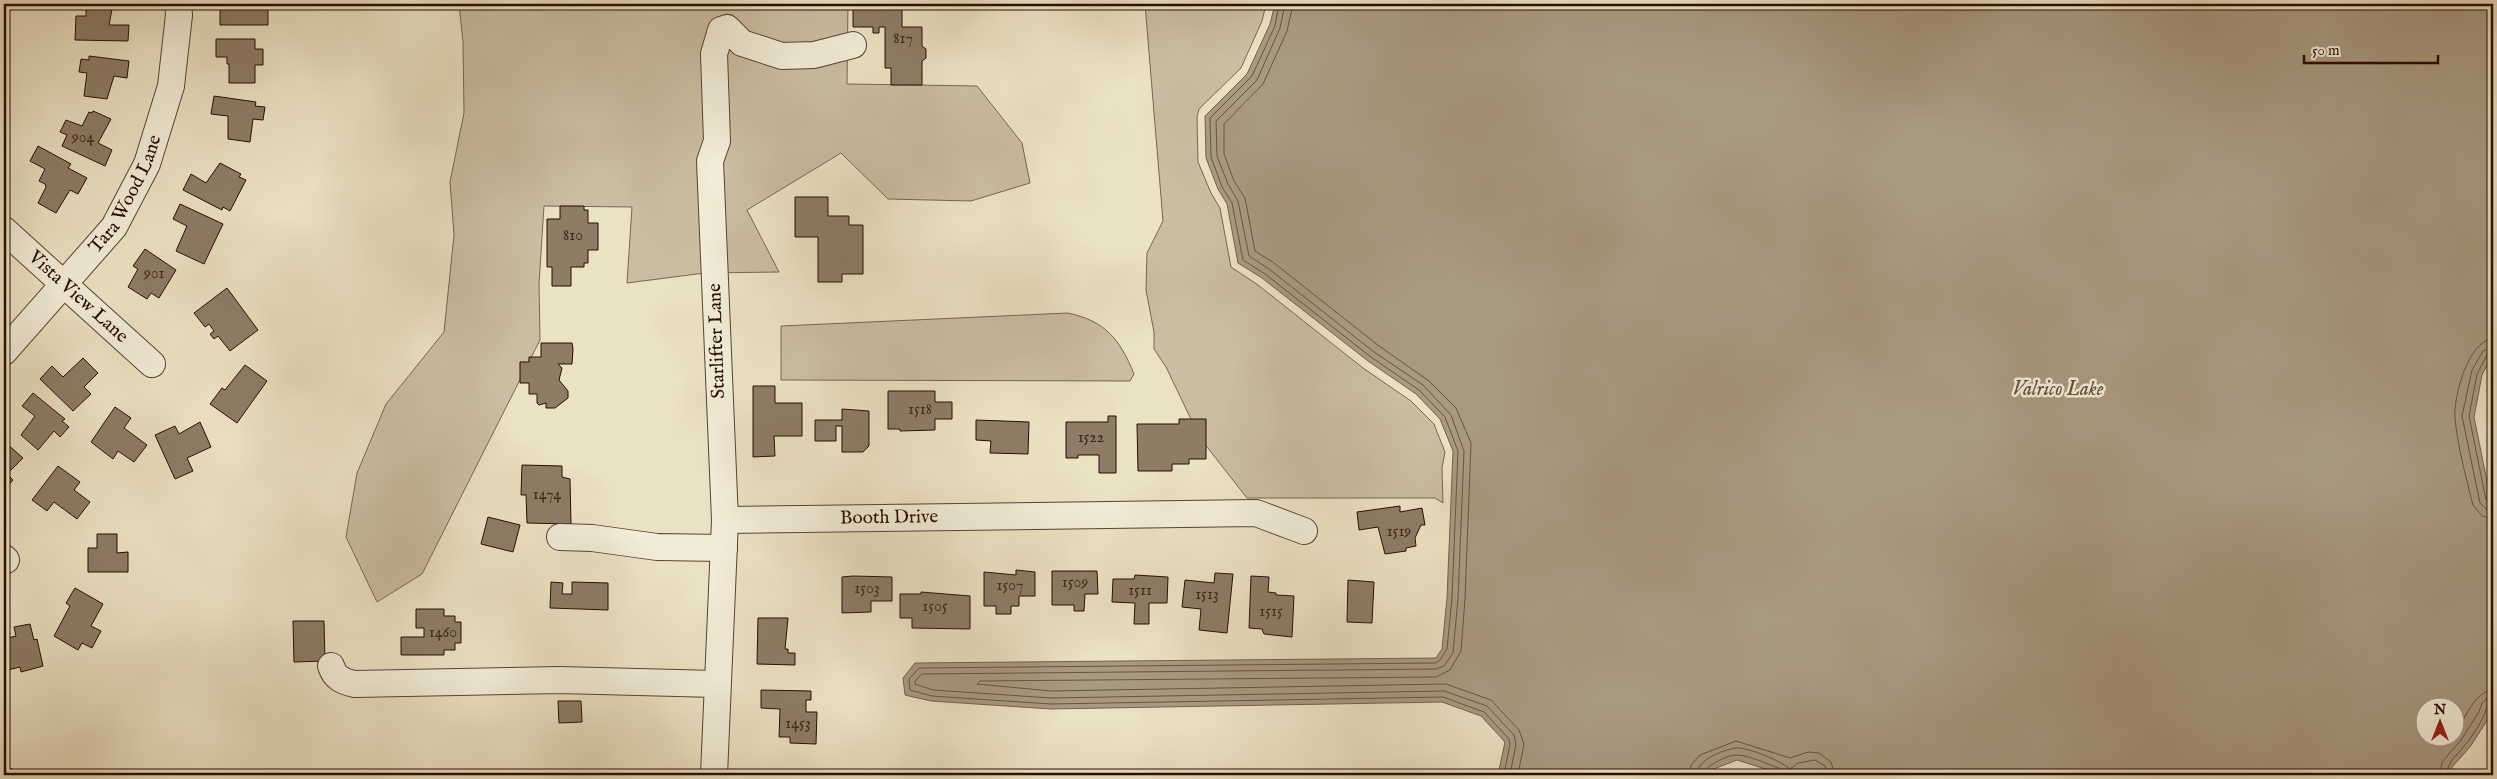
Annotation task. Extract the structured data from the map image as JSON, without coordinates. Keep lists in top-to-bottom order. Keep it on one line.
{"streets":{"street":["Tara Wood Lane","Vista View Lane","Starlifter Lane","Booth Drive"]},"crossings":[["Tara Wood Lane","Vista View Lane"],["Starlifter Lane","Booth Drive"]],"water":["Valrico Lake"],"house_numbers":["817","904","810","901","1518","1522","1474","1519","1509","1507","1503","1511","1513","1505","1515","1460","1453"],"scale_bar":"50 m","north":"top"}
